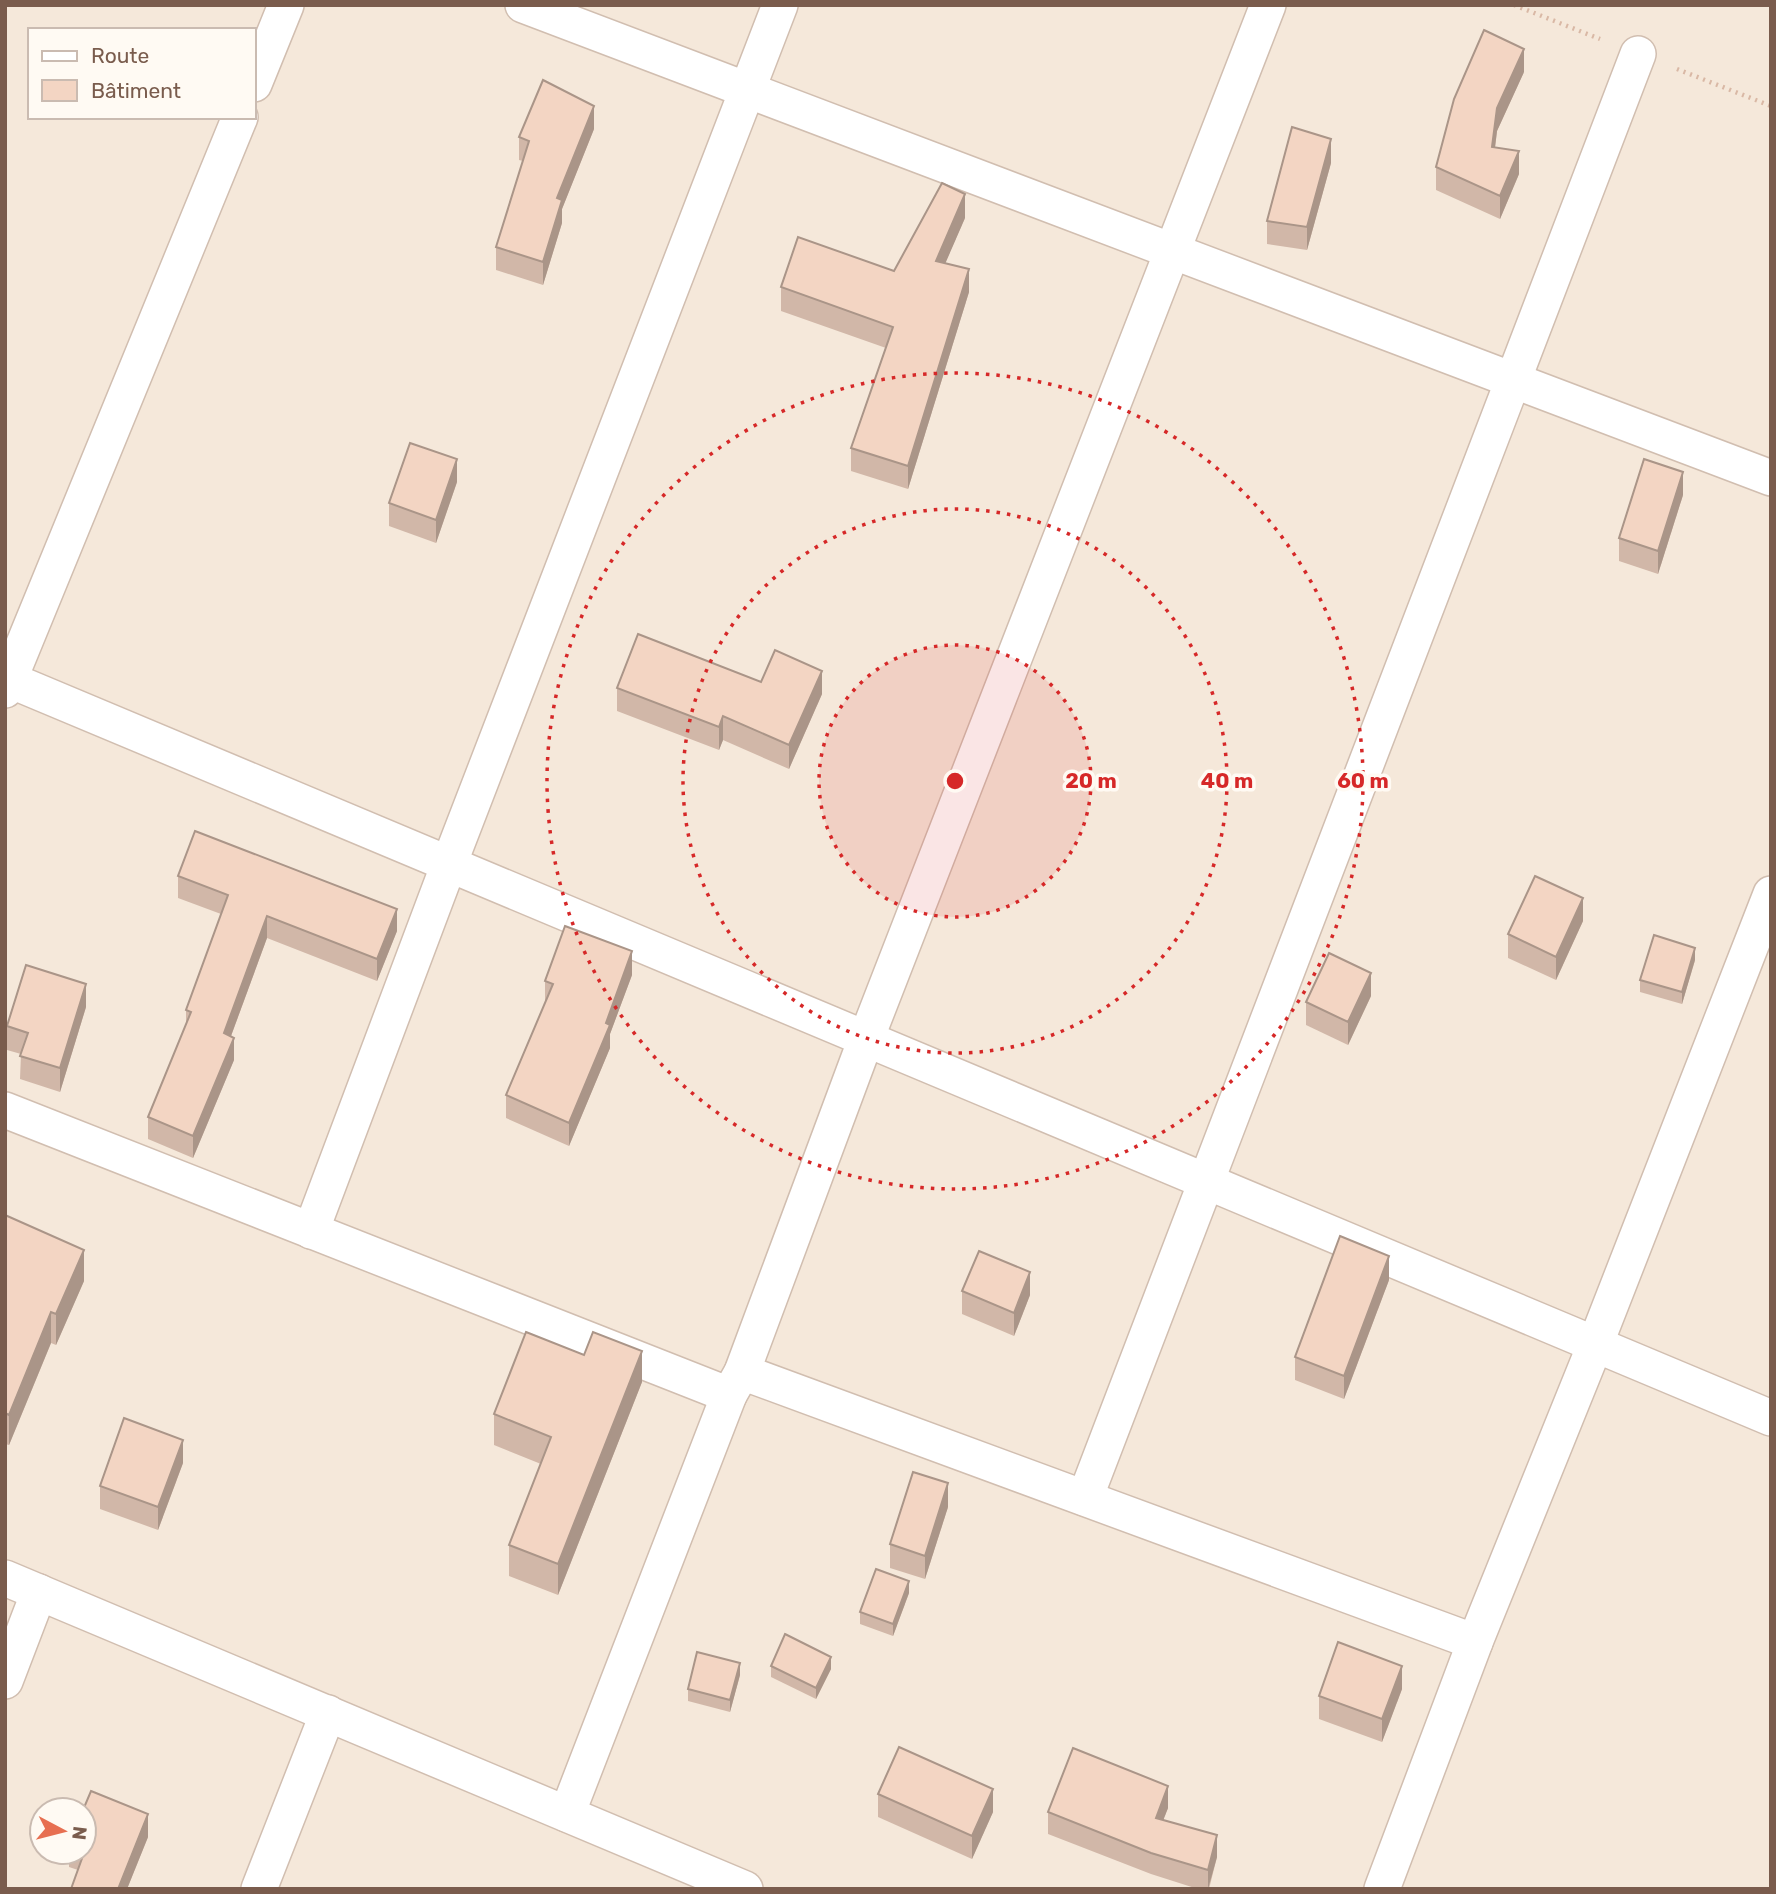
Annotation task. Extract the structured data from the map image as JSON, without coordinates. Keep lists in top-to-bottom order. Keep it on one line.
{"legend":["Route","Bâtiment"],"north":"right","rings":["20 m","40 m","60 m"]}
